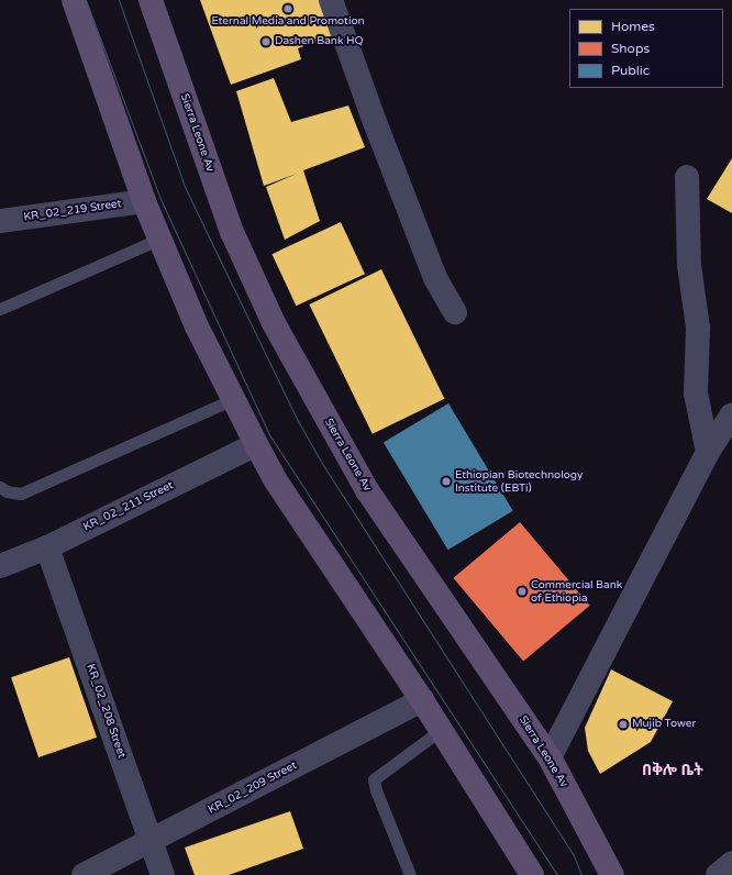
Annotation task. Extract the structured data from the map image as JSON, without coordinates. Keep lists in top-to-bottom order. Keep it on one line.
{"streets":{"main road":["Sierra Leone Av"],"street":["KR_02_219 Street","KR_02_211 Street","KR_02_208 Street","KR_02_209 Street"]},"crossings":[["KR_02_211 Street","KR_02_208 Street"],["KR_02_208 Street","KR_02_209 Street"]],"districts":["በቅሎ ቤት"],"places":["Eternal Media and Promotion","Dashen Bank HQ","Ethiopian Biotechnology Institute (EBTi)","Commercial Bank of Ethiopia","Mujib Tower"],"legend":["Homes","Shops","Public"]}
